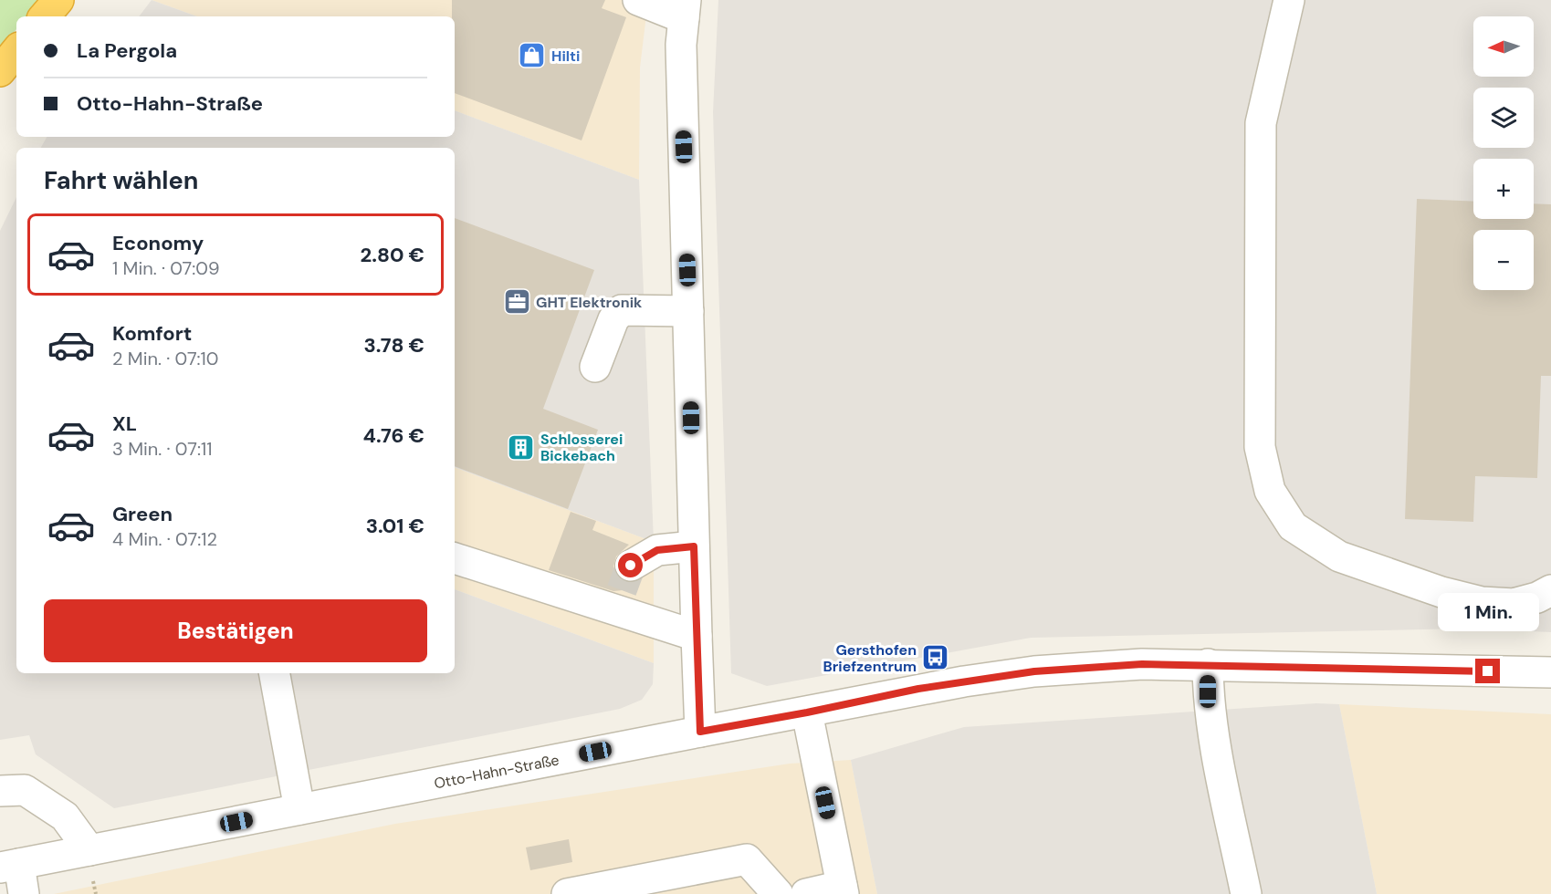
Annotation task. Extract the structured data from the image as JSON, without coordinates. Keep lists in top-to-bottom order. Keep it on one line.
{"streets":{"street":["Otto-Hahn-Straße"]},"places":{"shop":["Hilti"],"office":["GHT Elektronik"],"building":["Schlosserei Bickebach"],"bus stop":["Gersthofen Briefzentrum"]},"north":"left","page":{"map_buttons":["+","−"],"banner":["La Pergola","Otto-Hahn-Straße"],"heading":"Fahrt wählen","list":[{"name":"Economy","note":"1 Min. · 07:09","value":"2.80 €"},{"name":"Komfort","note":"2 Min. · 07:10","value":"3.78 €"},{"name":"XL","note":"3 Min. · 07:11","value":"4.76 €"},{"name":"Green","note":"4 Min. · 07:12","value":"3.01 €"}],"buttons":"Bestätigen","bubble":"1 Min."}}
